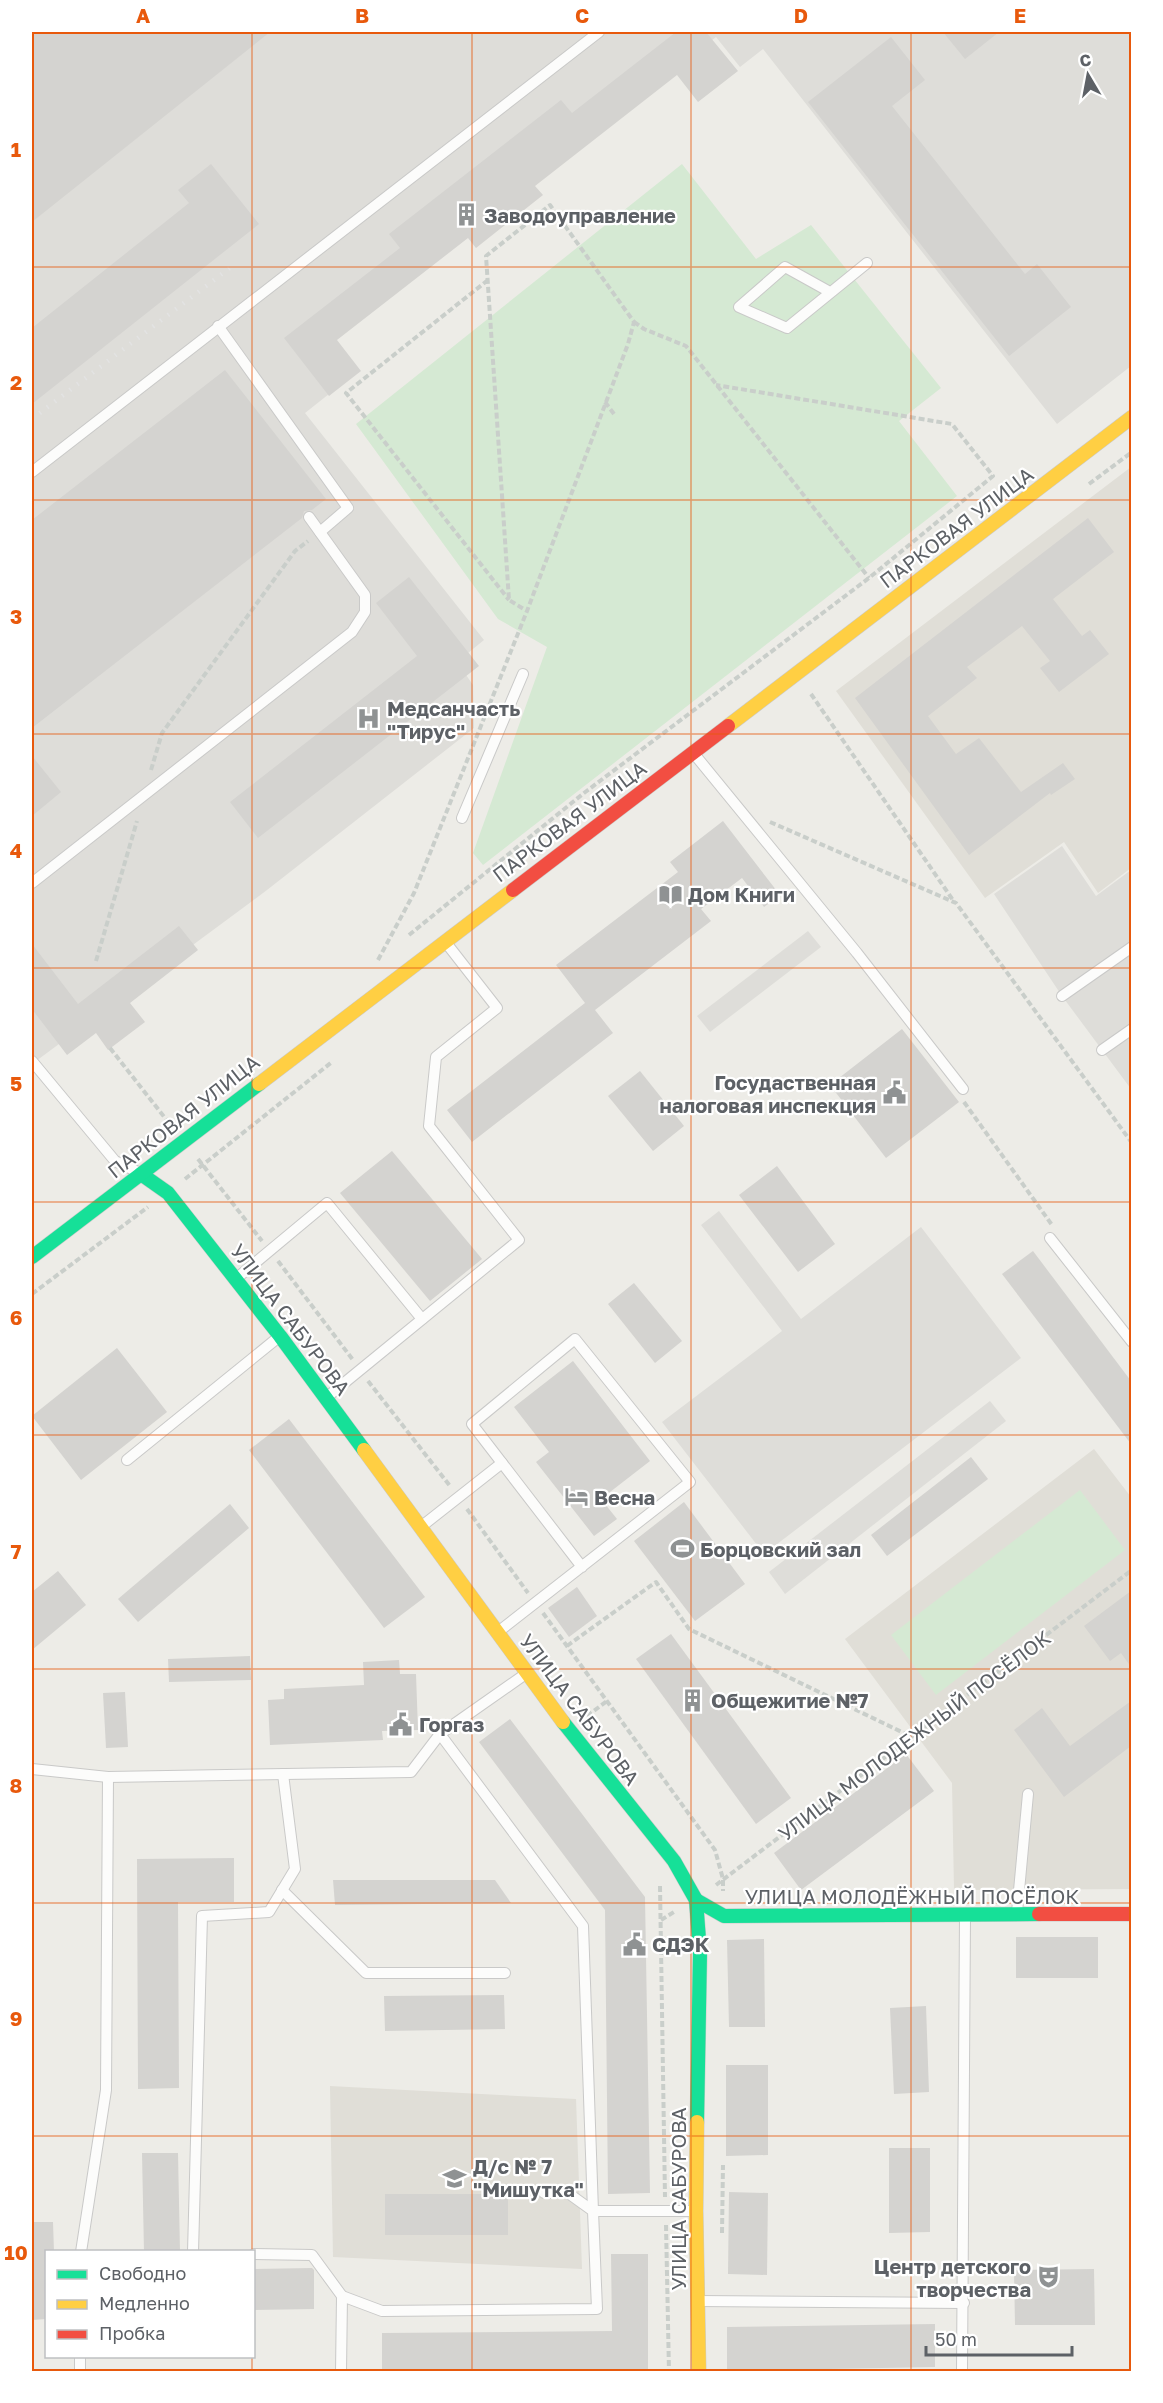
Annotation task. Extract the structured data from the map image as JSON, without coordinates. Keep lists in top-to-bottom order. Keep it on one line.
{"streets":{"street":["ПАРКОВАЯ УЛИЦА","УЛИЦА САБУРОВА","УЛИЦА МОЛОДЁЖНЫЙ ПОСЁЛОК"],"path":["УЛИЦА МОЛОДЕЖНЫЙ ПОСЁЛОК"]},"crossings":[["ПАРКОВАЯ УЛИЦА","УЛИЦА САБУРОВА"],["УЛИЦА САБУРОВА","УЛИЦА МОЛОДЕЖНЫЙ ПОСЁЛОК"],["УЛИЦА САБУРОВА","УЛИЦА МОЛОДЁЖНЫЙ ПОСЁЛОК"],["УЛИЦА МОЛОДЕЖНЫЙ ПОСЁЛОК","УЛИЦА МОЛОДЁЖНЫЙ ПОСЁЛОК"]],"places":{"building":["Заводоуправление","Общежитие №7"],"hospital":["Медсанчасть \"Тирус\""],"library":["Дом Книги"],"public building":["Госудаственная налоговая инспекция","Горгаз","СДЭК"],"hotel":["Весна"],"sports":["Борцовский зал"],"school or university":["Д/с № 7 \"Мишутка\""],"theatre":["Центр детского творчества"]},"legend":["Свободно","Медленно","Пробка"],"scale_bar":"50 m","north":"top","grid":{"columns":["A","B","C","D","E"],"rows":["1","2","3","4","5","6","7","8","9","10"]}}
